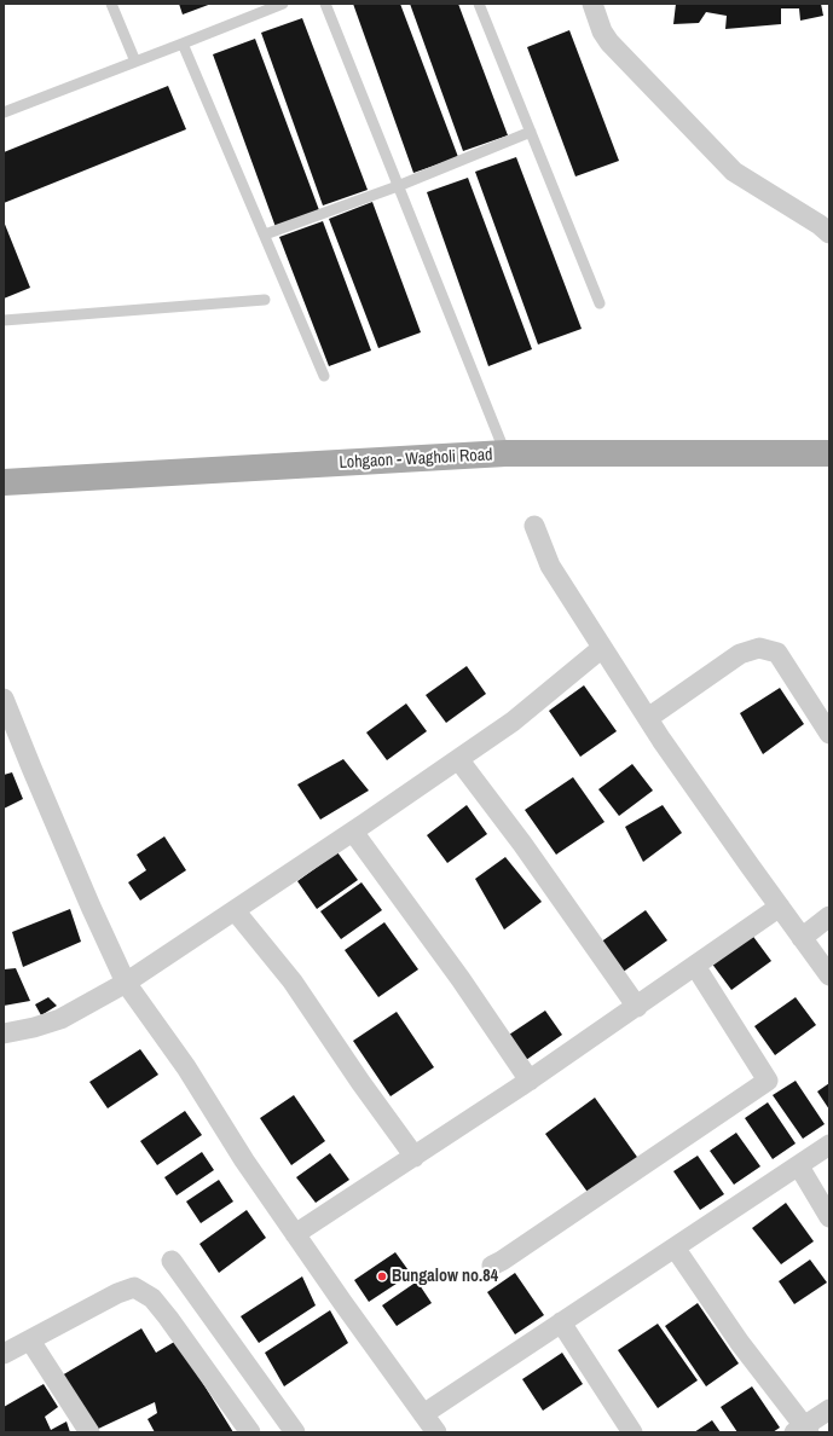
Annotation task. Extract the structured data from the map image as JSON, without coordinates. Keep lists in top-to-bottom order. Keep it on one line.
{"streets":{"main road":["Lohgaon - Wagholi Road"]},"places":["Bungalow no.84"]}
